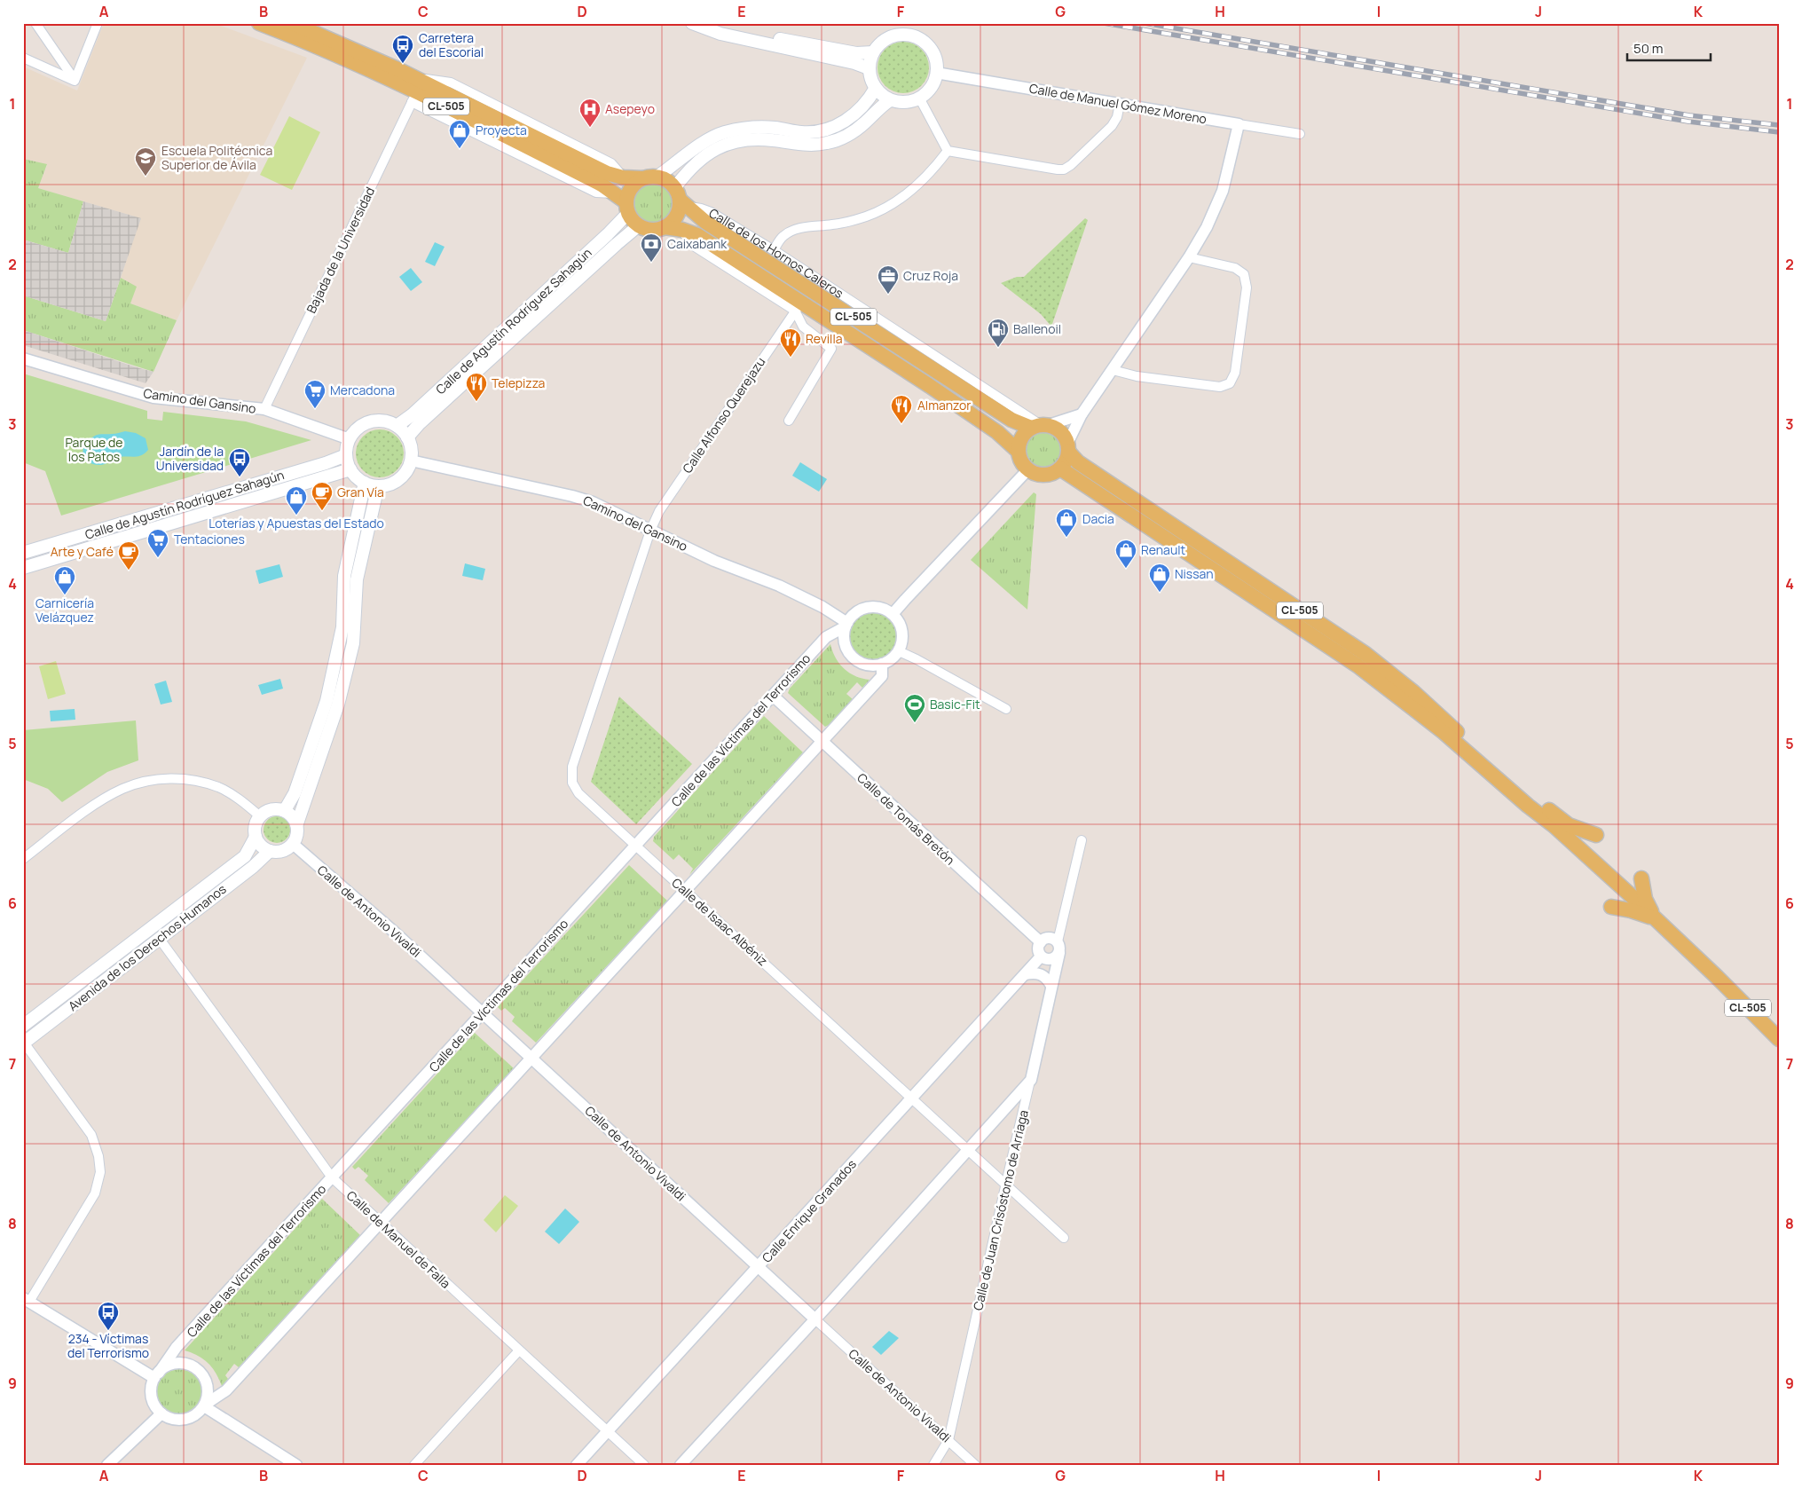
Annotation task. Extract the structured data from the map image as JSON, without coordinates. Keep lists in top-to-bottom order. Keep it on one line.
{"streets":{"main road":["CL-505","Calle de los Hornos Caleros","Calle de Agustín Rodríguez Sahagún","Avenida de los Derechos Humanos"],"street":["Calle de Manuel Gómez Moreno","Bajada de la Universidad","Camino del Gansino","Calle Alfonso Querejazu","Calle de las Víctimas del Terrorismo","Calle de Tomás Bretón","Calle de Antonio Vivaldi","Calle de Isaac Albéniz","Calle de Juan Crisóstomo de Arriaga","Calle Enrique Granados","Calle de Manuel de Falla"]},"crossings":[["CL-505","Bajada de la Universidad"],["CL-505","Calle de los Hornos Caleros"],["CL-505","Calle de Agustín Rodríguez Sahagún"],["Bajada de la Universidad","Camino del Gansino"],["Calle de los Hornos Caleros","Calle de Agustín Rodríguez Sahagún"],["Calle de los Hornos Caleros","Calle Alfonso Querejazu"],["Calle de Agustín Rodríguez Sahagún","Camino del Gansino"],["Camino del Gansino","Calle Alfonso Querejazu"],["Camino del Gansino","Calle de las Víctimas del Terrorismo"],["Camino del Gansino","Calle de Isaac Albéniz"],["Calle Alfonso Querejazu","Calle de Isaac Albéniz"],["Calle de las Víctimas del Terrorismo","Calle de Tomás Bretón"],["Calle de las Víctimas del Terrorismo","Calle de Antonio Vivaldi"],["Calle de las Víctimas del Terrorismo","Calle de Isaac Albéniz"],["Calle de las Víctimas del Terrorismo","Calle de Manuel de Falla"],["Calle de Antonio Vivaldi","Avenida de los Derechos Humanos"],["Calle de Antonio Vivaldi","Calle de Juan Crisóstomo de Arriaga"],["Calle de Antonio Vivaldi","Calle Enrique Granados"],["Calle de Isaac Albéniz","Calle de Juan Crisóstomo de Arriaga"],["Calle de Isaac Albéniz","Calle Enrique Granados"],["Avenida de los Derechos Humanos","Calle de Manuel de Falla"],["Calle Enrique Granados","Calle de Manuel de Falla"]],"parks":["Parque de los Patos"],"places":{"bus stop":["Carretera del Escorial","Jardín de la Universidad","234 - Víctimas del Terrorismo"],"hospital":["Asepeyo"],"shop":["Proyecta","Loterías y Apuestas del Estado","Dacia","Renault","Nissan","Carnicería Velázquez"],"school or university":["Escuela Politécnica Superior de Ávila"],"bank":["Caixabank"],"office":["Cruz Roja"],"fuel station":["Ballenoil"],"restaurant":["Revilla","Telepizza","Almanzor"],"supermarket":["Mercadona","Tentaciones"],"cafe":["Gran Vía","Arte y Café"],"sports":["Basic-Fit"]},"scale_bar":"50 m","grid":{"columns":["A","B","C","D","E","F","G","H","I","J","K"],"rows":["1","2","3","4","5","6","7","8","9"]}}
